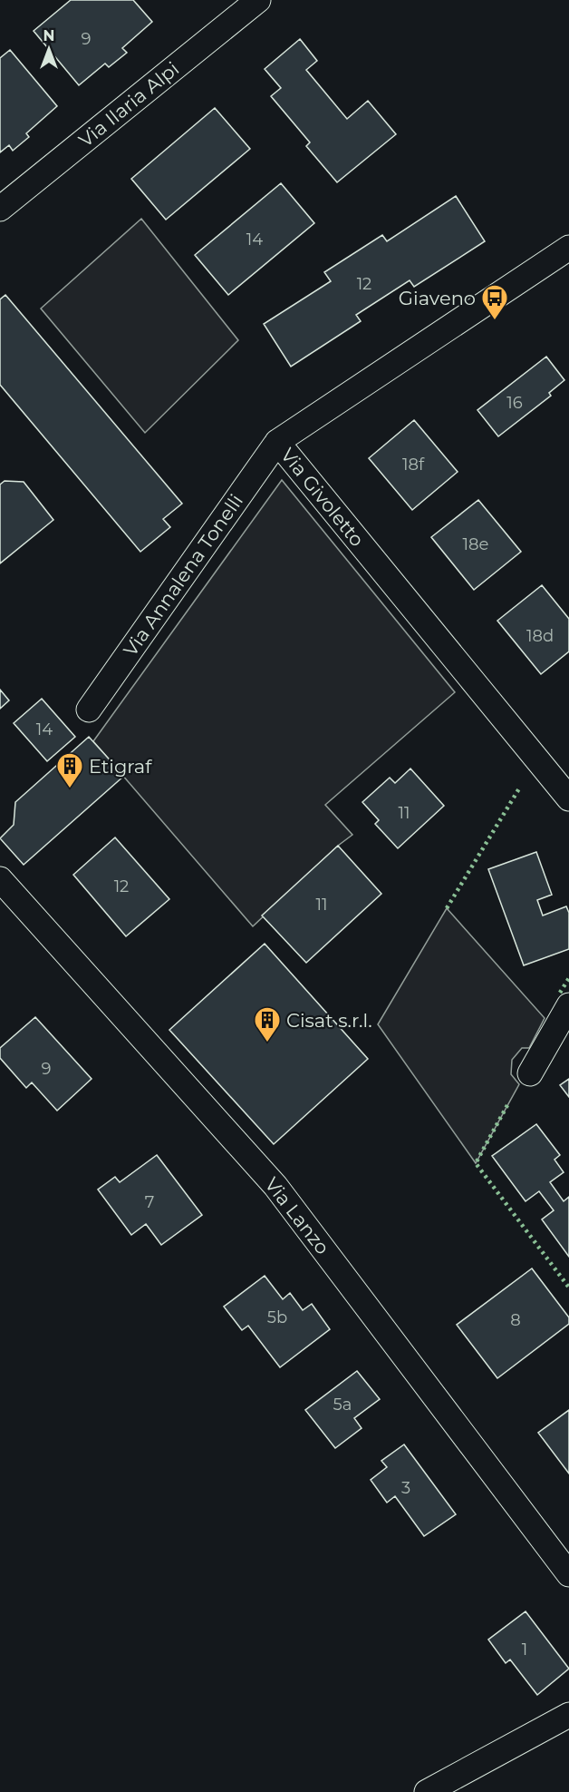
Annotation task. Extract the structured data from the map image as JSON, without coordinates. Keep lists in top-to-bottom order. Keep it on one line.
{"streets":{"street":["Via Ilaria Alpi","Via Givoletto","Via Annalena Tonelli","Via Lanzo"]},"crossings":[["Via Givoletto","Via Annalena Tonelli"]],"places":{"bus stop":["Giaveno"],"building":["Etigraf","Cisat s.r.l."]},"house_numbers":["9","14","12","16","18f","18e","18d","14","11","12","11","9","7","5b","8","5a","3","1"],"north":"top"}
